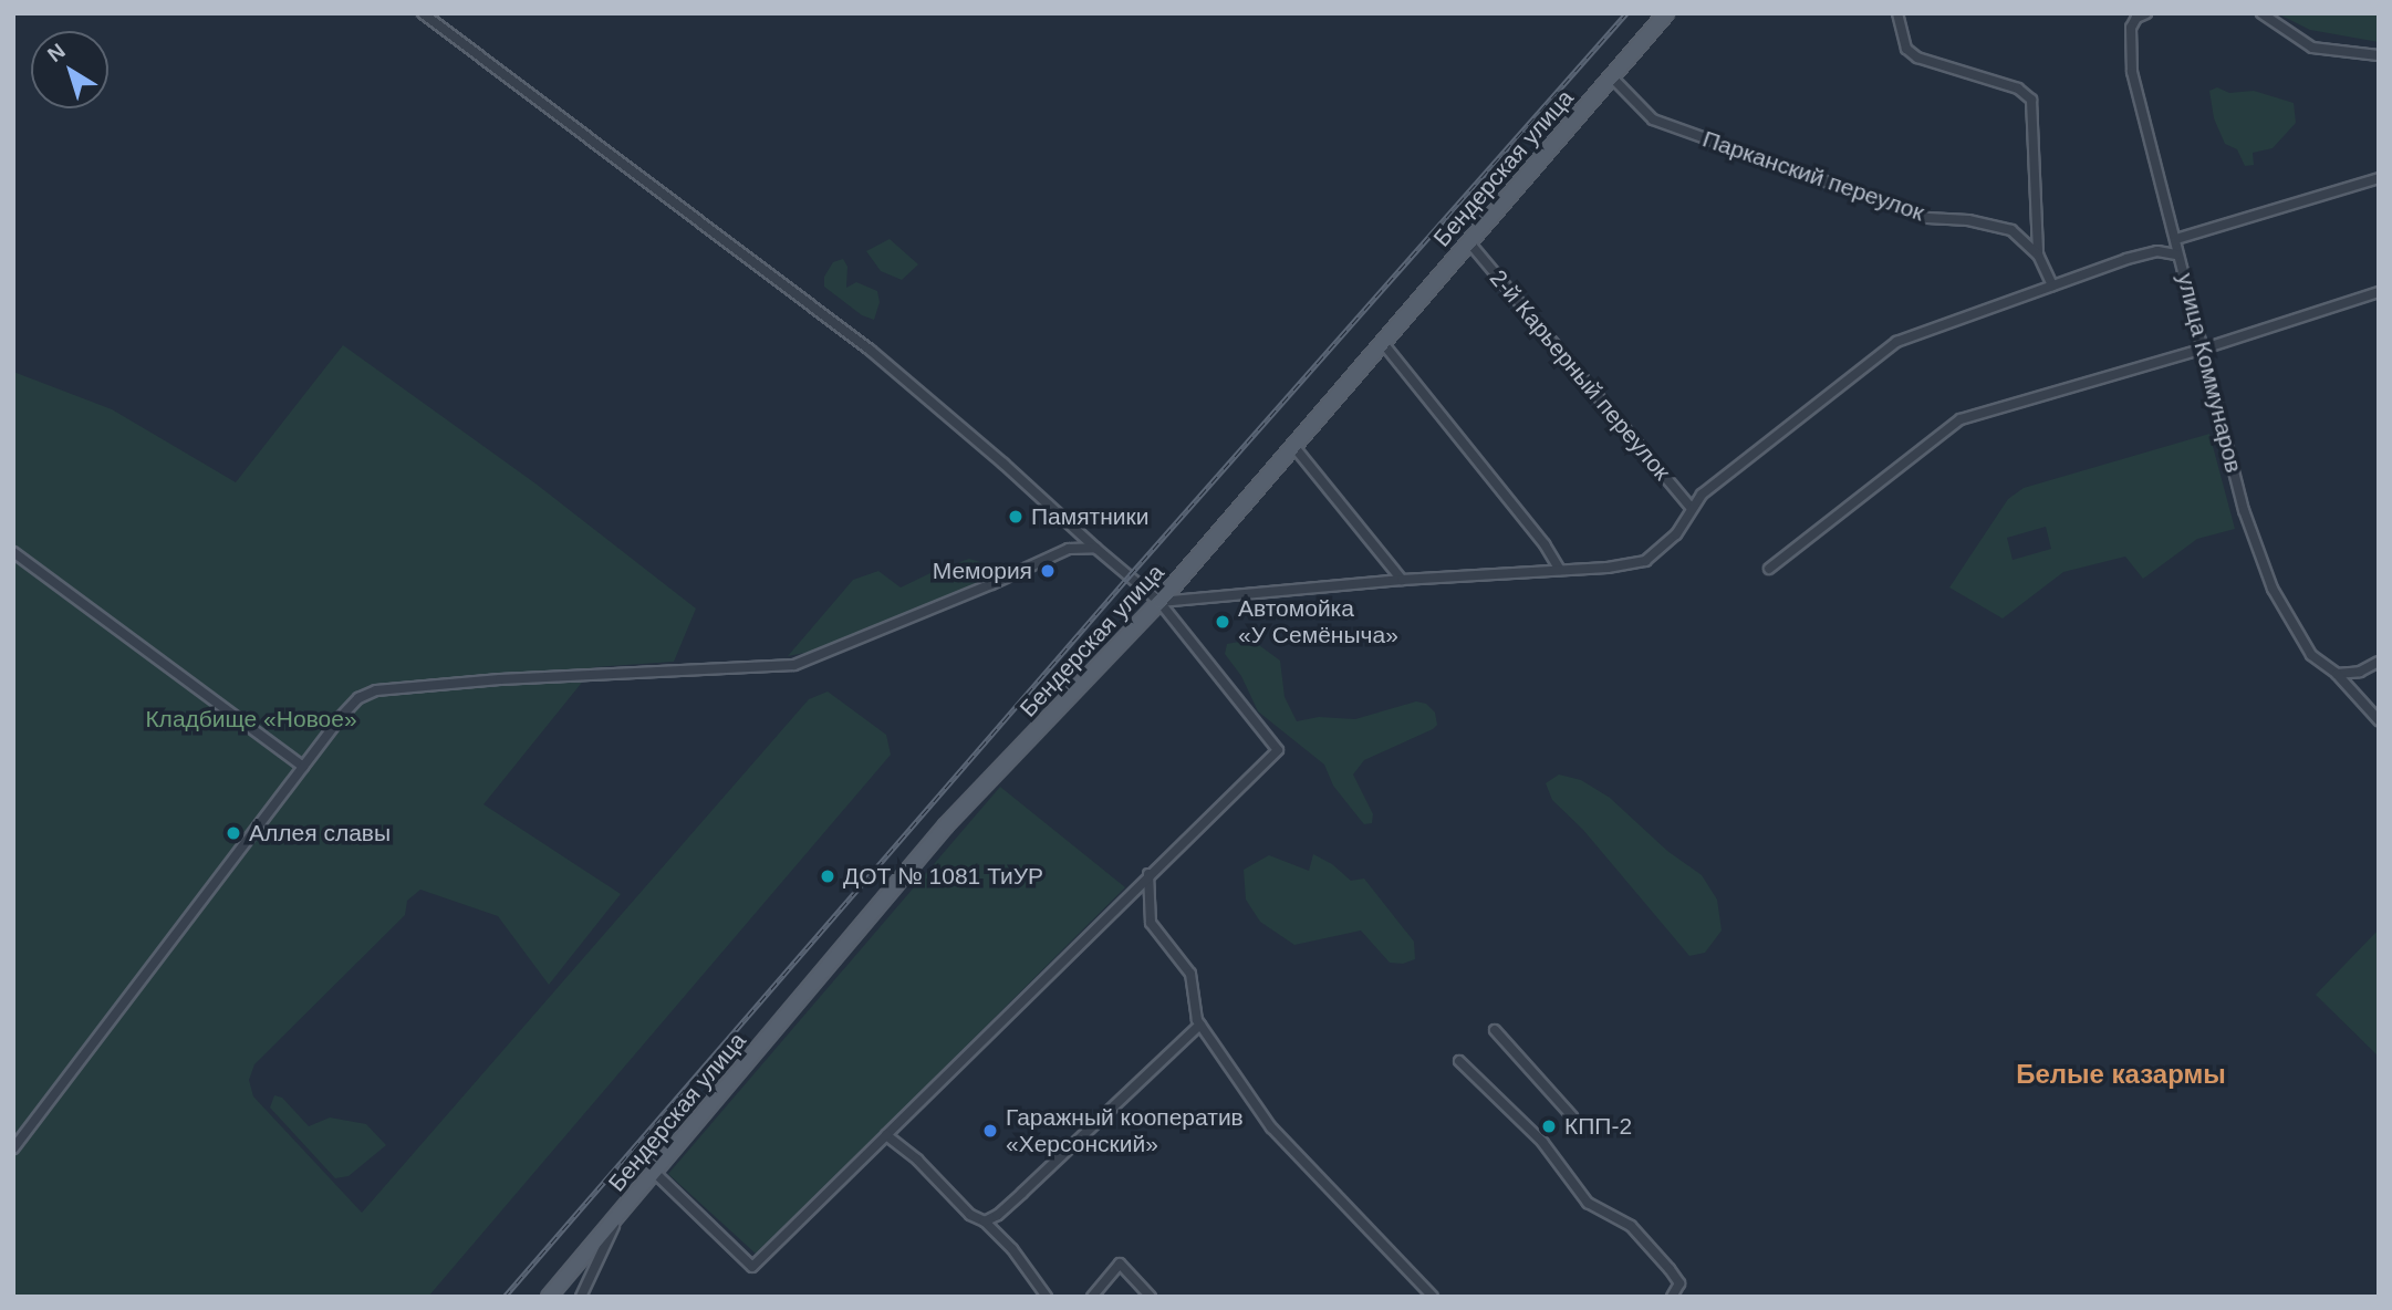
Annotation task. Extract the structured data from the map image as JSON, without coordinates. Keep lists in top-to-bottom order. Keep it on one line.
{"streets":{"main road":["Бендерская улица"],"street":["Парканский переулок","улица Коммунаров","2-й Карьерный переулок"]},"crossings":[["Бендерская улица","Парканский переулок"],["Бендерская улица","2-й Карьерный переулок"]],"districts":["Белые казармы"],"parks":["Кладбище «Новое»"],"places":["Памятники","Мемория","Автомойка «У Семёныча»","Аллея славы","ДОТ № 1081 ТиУР","КПП-2","Гаражный кооператив «Херсонский»"],"north":"top left"}
